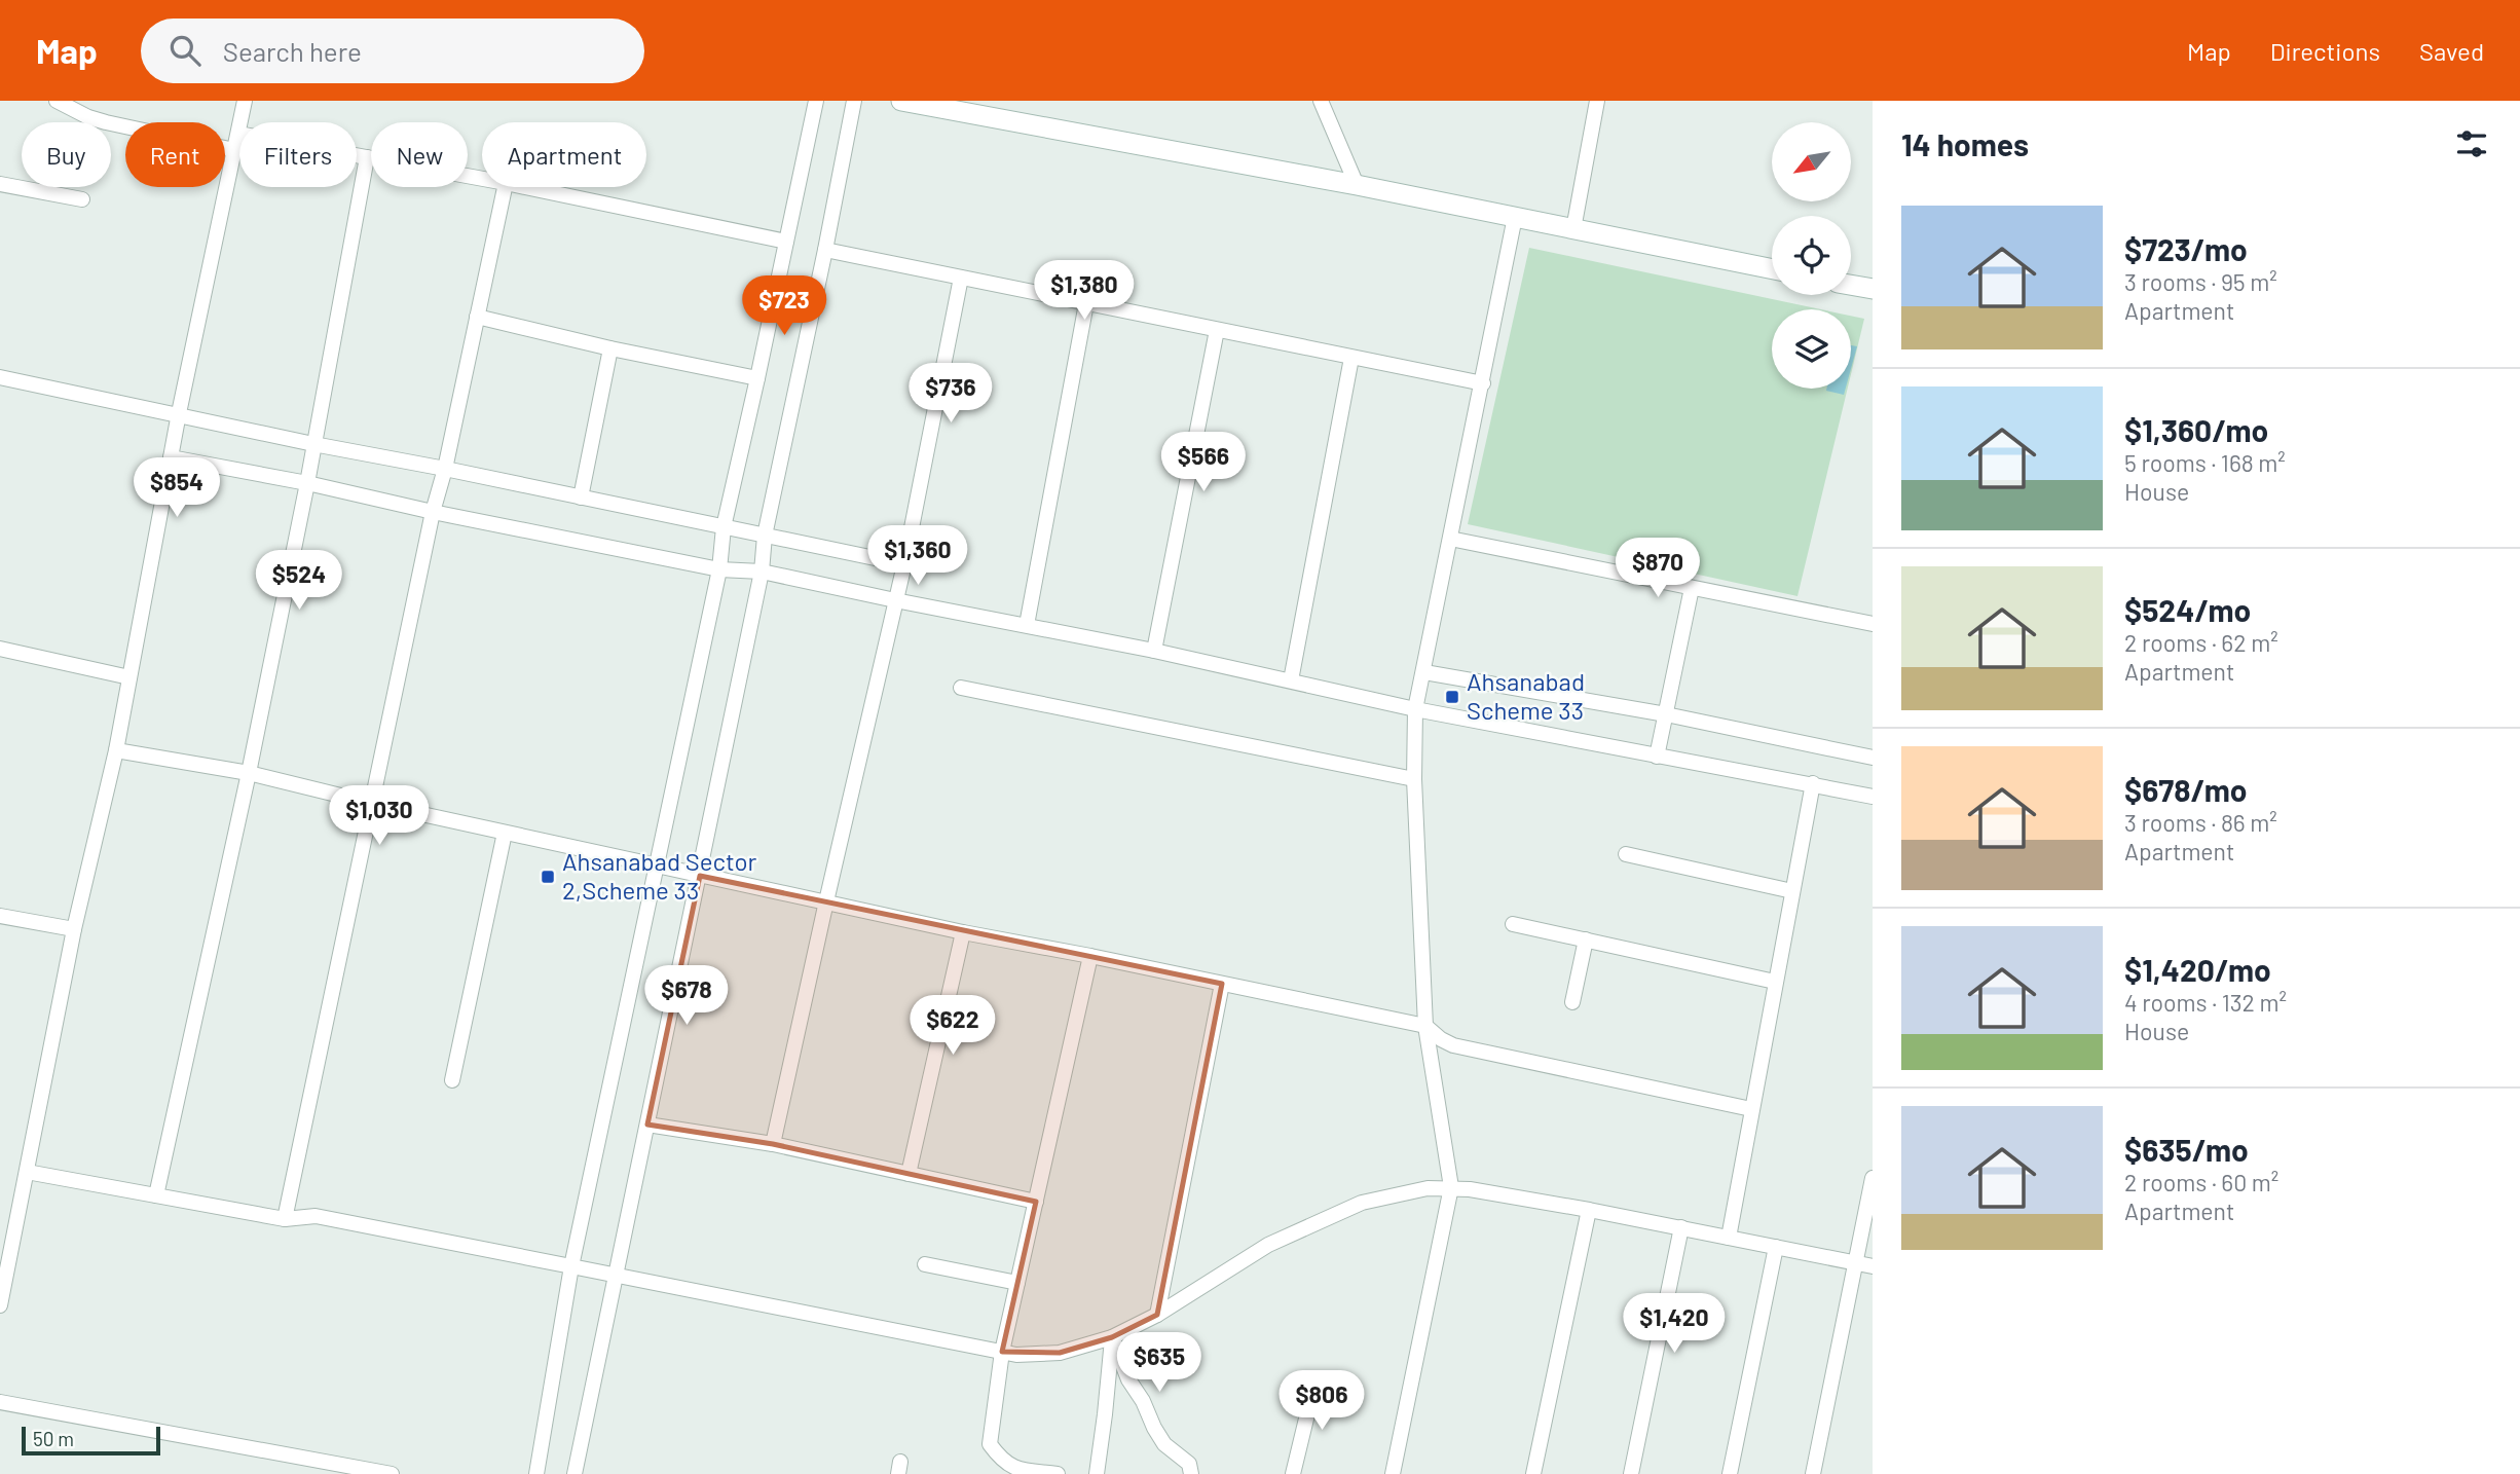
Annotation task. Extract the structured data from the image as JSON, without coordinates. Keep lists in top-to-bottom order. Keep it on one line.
{"places":{"transit":["Ahsanabad Scheme 33","Ahsanabad Sector 2,Scheme 33"]},"scale_bar":"50 m","north":"bottom left","page":{"header":"Map","search":"Search here","nav":["Map","Directions","Saved"],"heading":"14 homes","chip":["Buy","Rent","Filters","New","Apartment"],"list":[{"name":"$723/mo","note":"3 rooms · 95 m² · Apartment"},{"name":"$1,360/mo","note":"5 rooms · 168 m² · House"},{"name":"$524/mo","note":"2 rooms · 62 m² · Apartment"},{"name":"$678/mo","note":"3 rooms · 86 m² · Apartment"},{"name":"$1,420/mo","note":"4 rooms · 132 m² · House"},{"name":"$635/mo","note":"2 rooms · 60 m² · Apartment"}],"price":["$1,380","$723","$736","$566","$854","$1,360","$870","$524","$1,030","$678","$622","$1,420","$635","$806"],"scale":"50 m"}}
